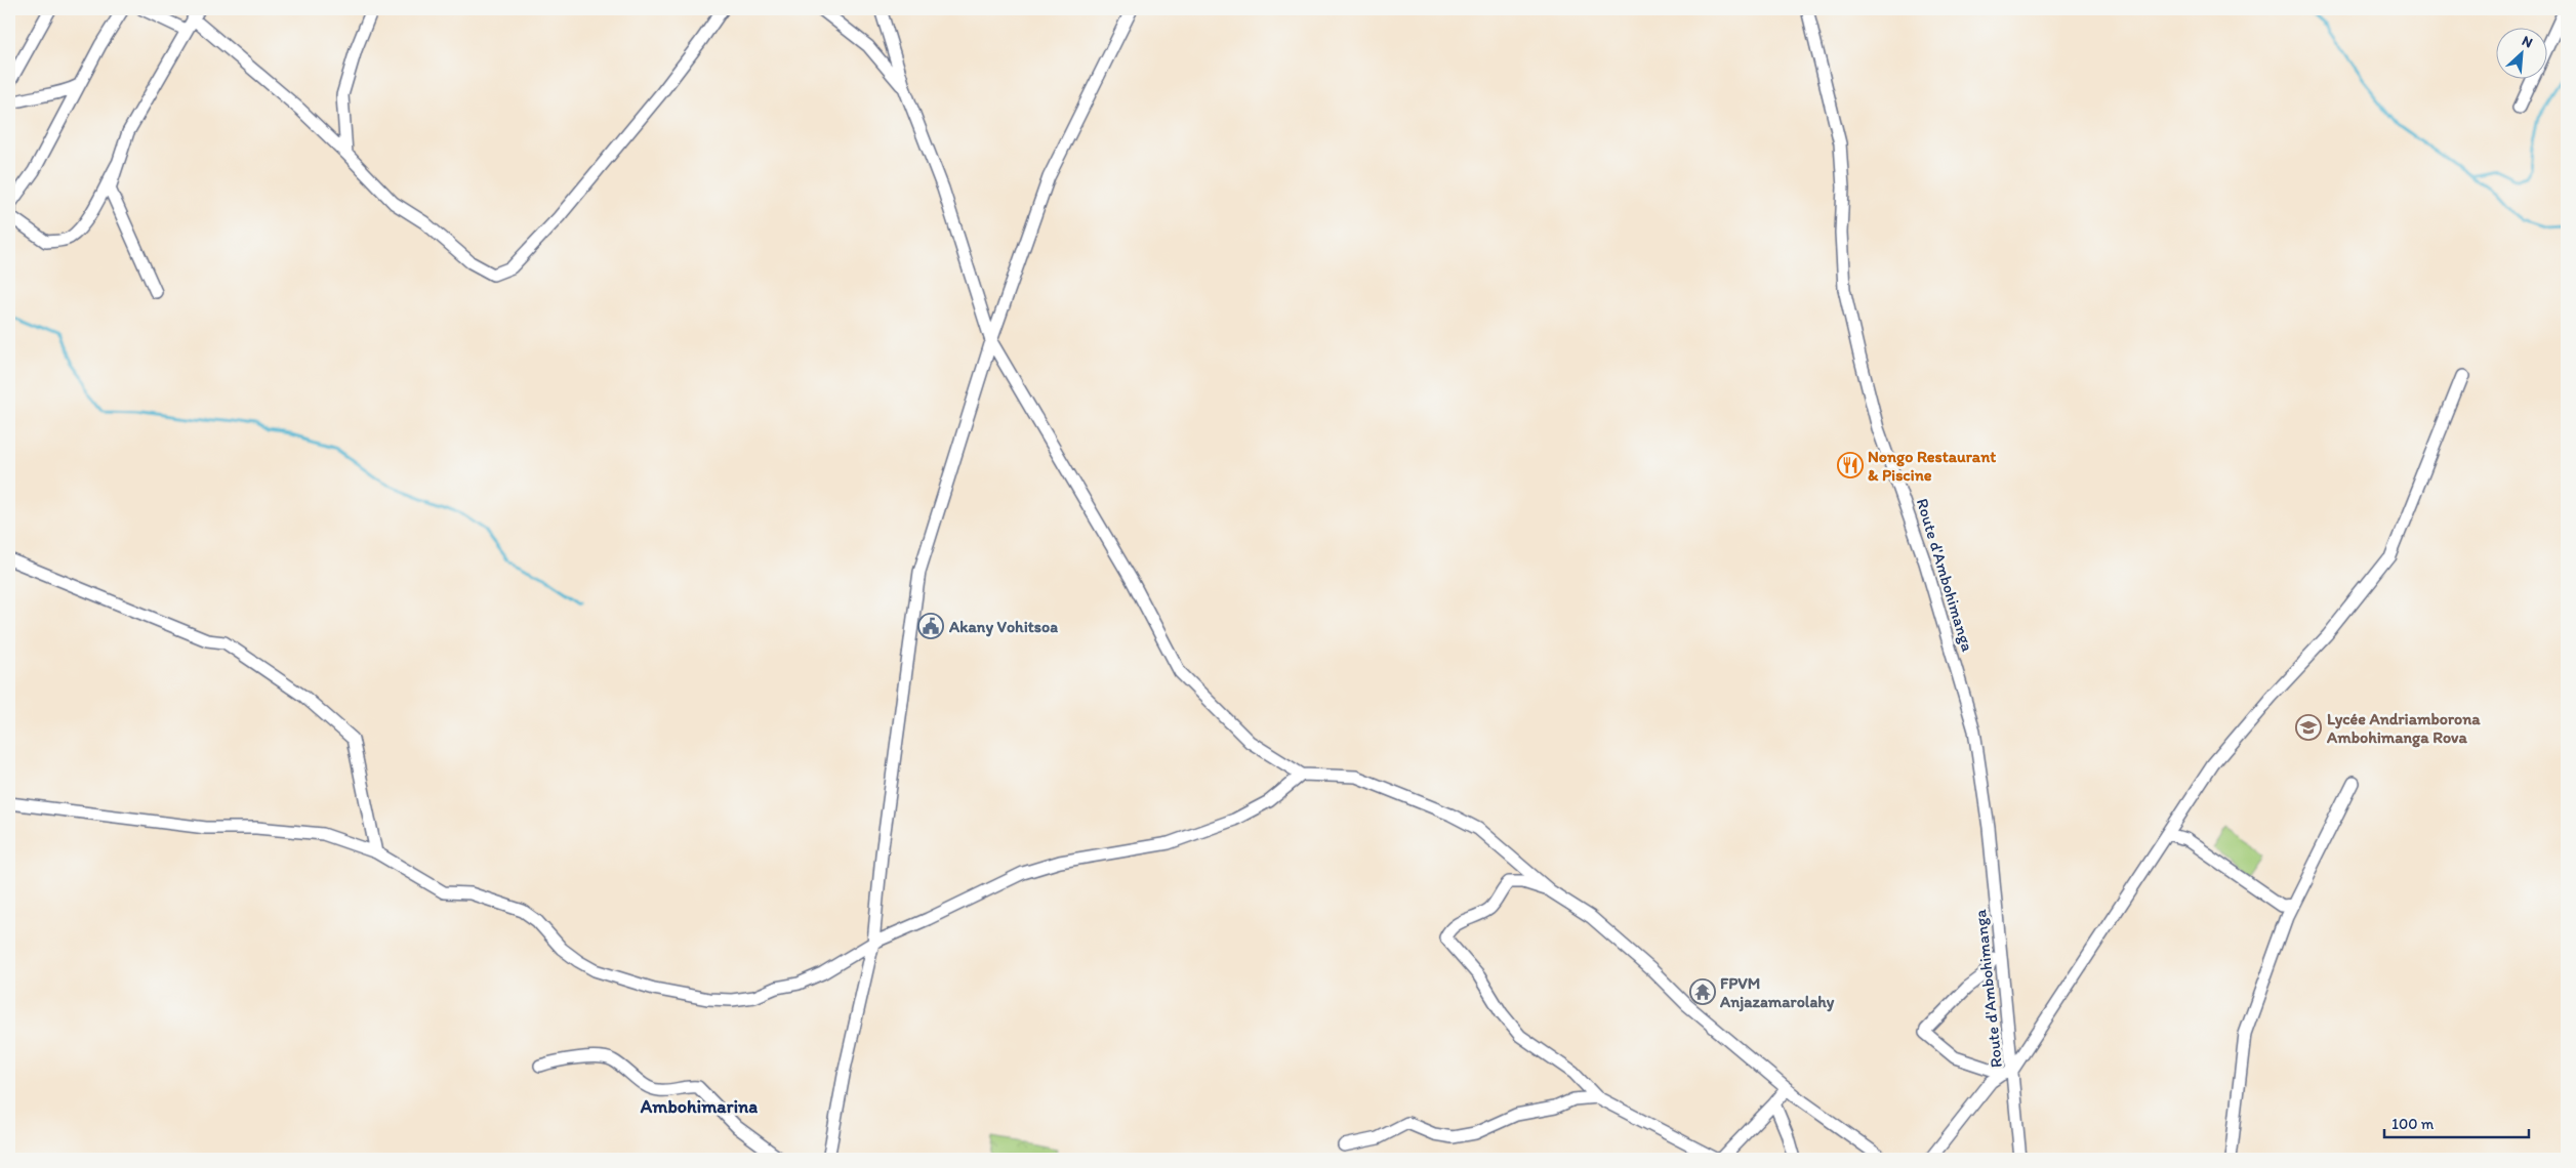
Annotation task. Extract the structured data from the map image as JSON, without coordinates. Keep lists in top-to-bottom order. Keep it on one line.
{"streets":{"street":["Route d'Ambohimanga"]},"districts":["Ambohimarina"],"places":{"restaurant":["Nongo Restaurant & Piscine"],"public building":["Akany Vohitsoa"],"school or university":["Lycée Andriamborona Ambohimanga Rova"],"temple":["FPVM Anjazamarolahy"]},"scale_bar":"100 m","north":"top right"}
